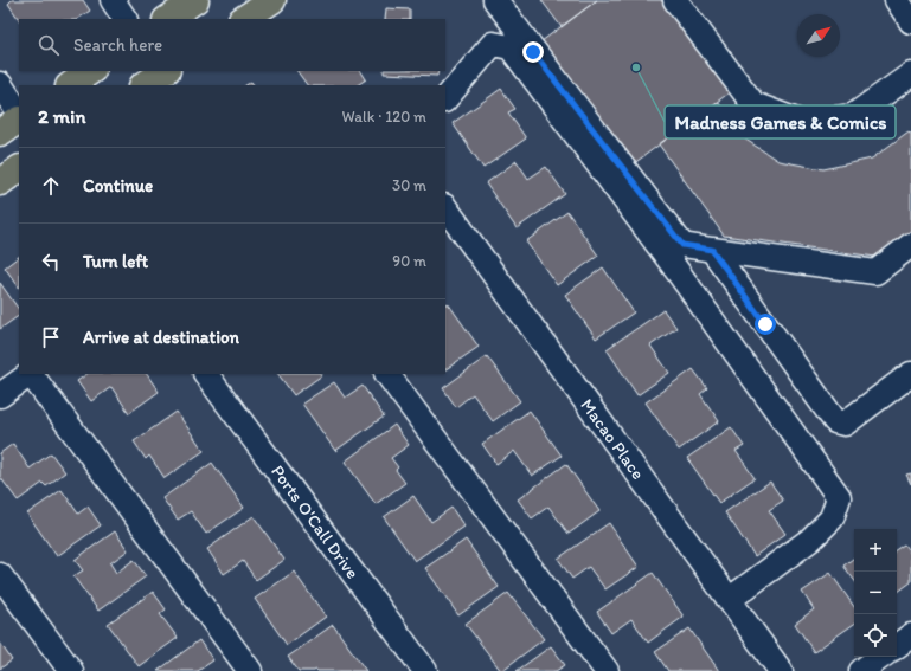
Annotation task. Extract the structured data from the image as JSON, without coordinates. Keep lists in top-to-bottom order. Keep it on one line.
{"streets":{"street":["Macao Place","Ports O'Call Drive"]},"places":["Madness Games & Comics"],"north":"top right","page":{"search":"Search here","heading":["2 min","Walk · 120 m"],"list":[["Continue","30 m"],["Turn left","90 m"],"Arrive at destination"],"map_buttons":["+","−"]}}
